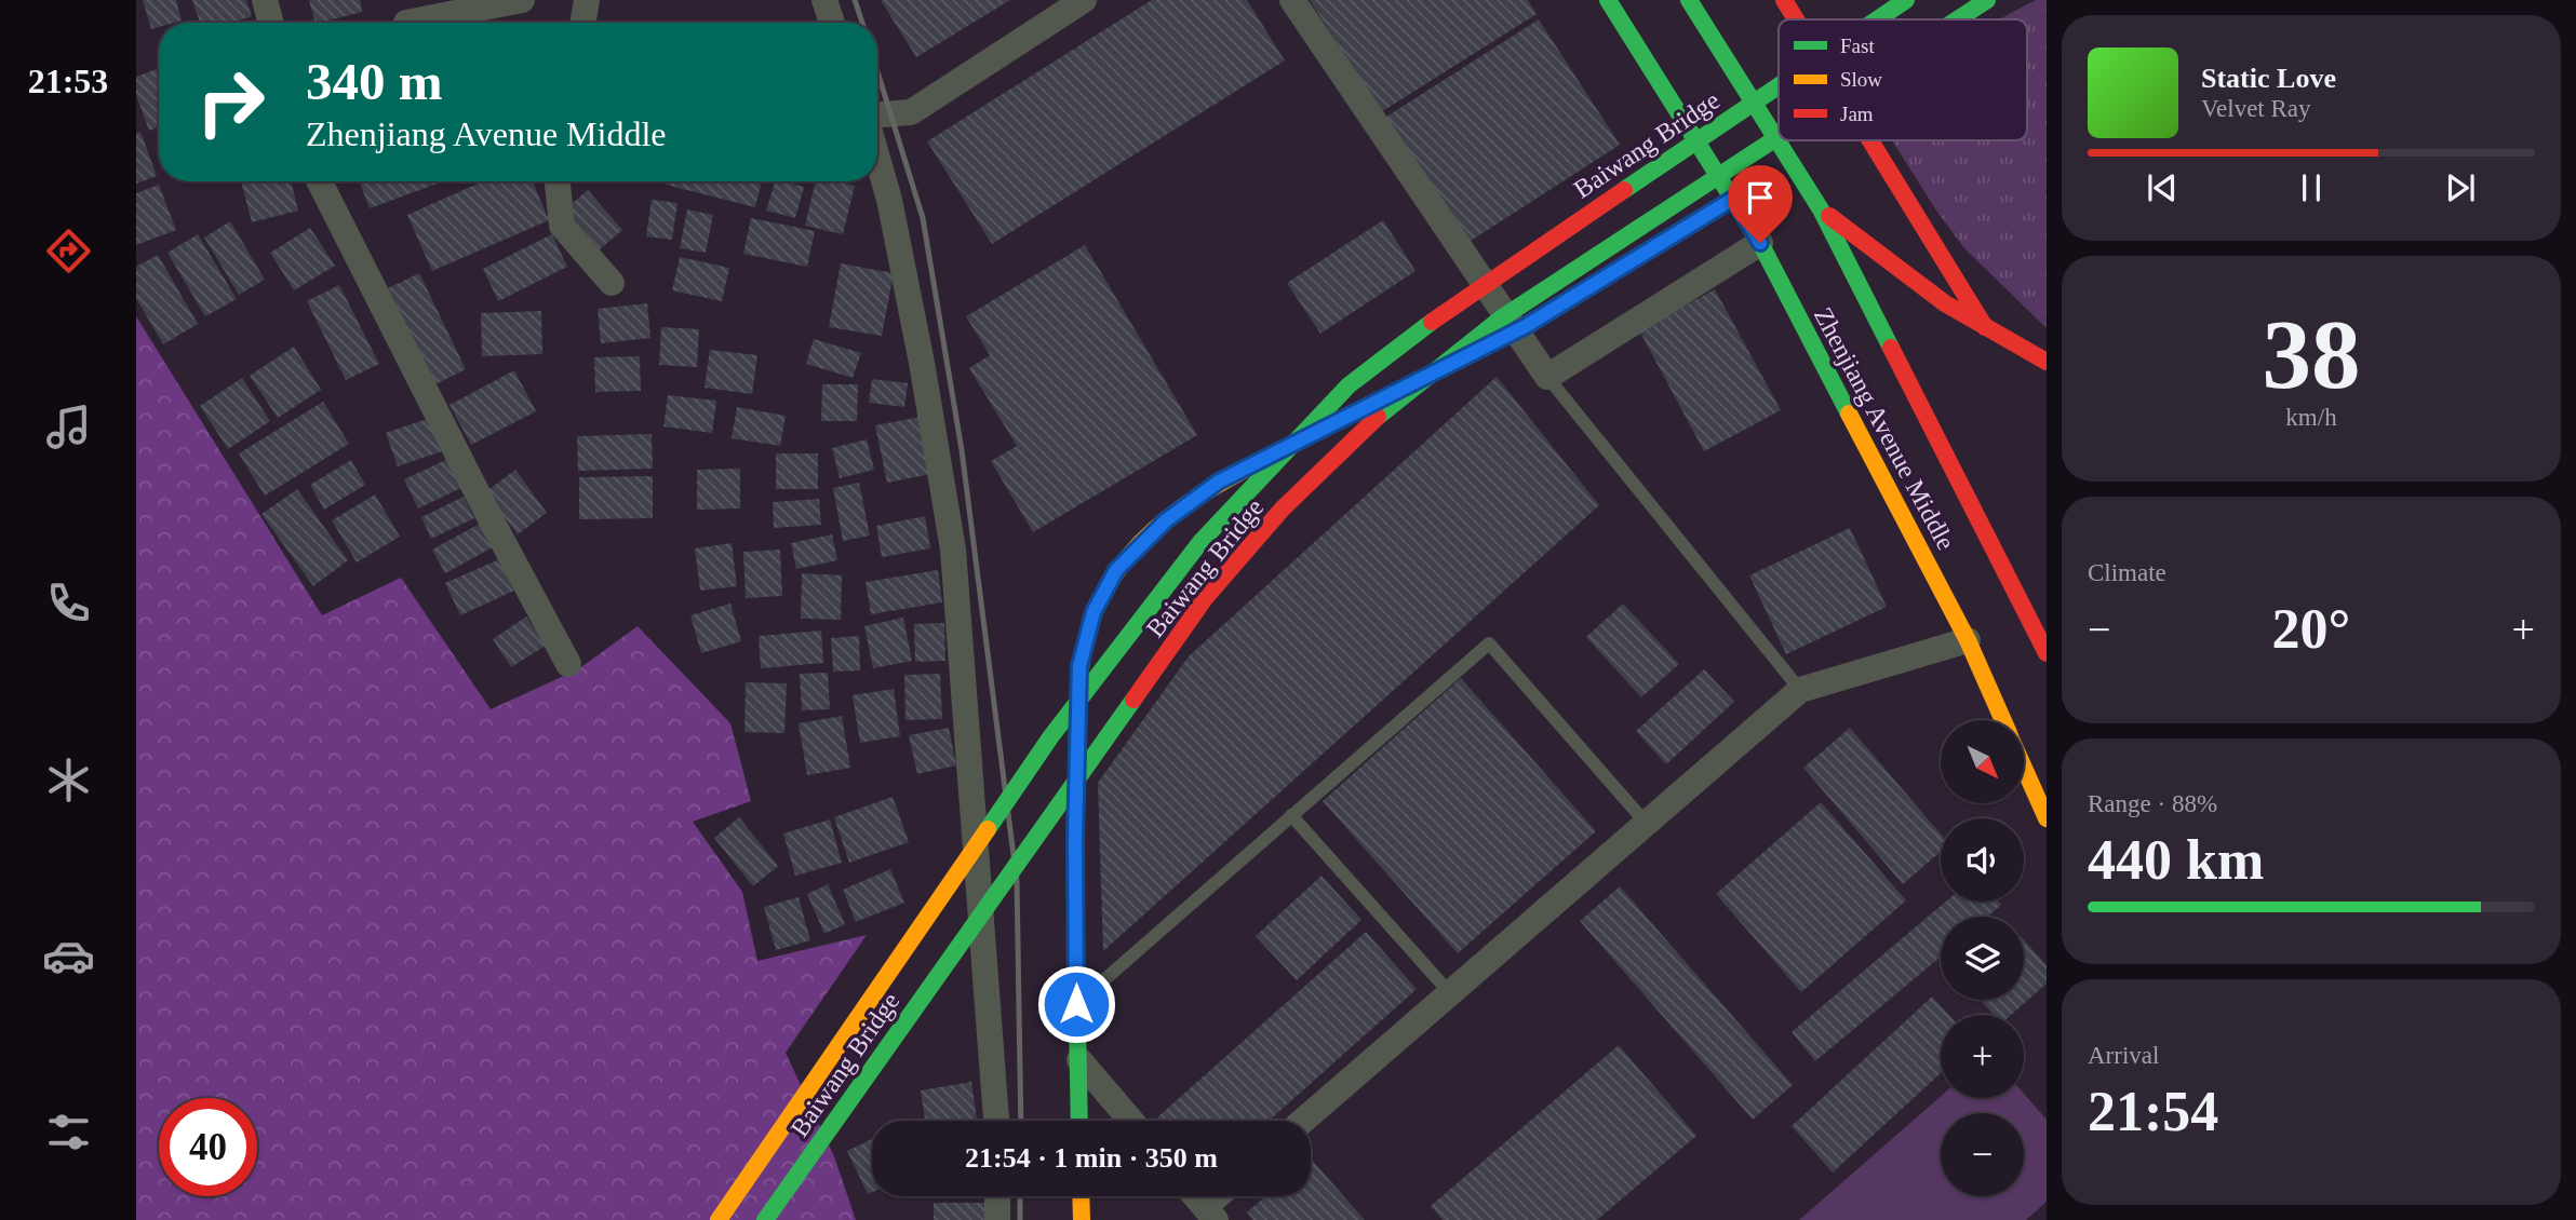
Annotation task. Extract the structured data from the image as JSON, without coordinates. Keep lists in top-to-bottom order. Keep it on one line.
{"streets":{"main road":["Baiwang Bridge","Zhenjiang Avenue Middle"]},"legend":["Fast","Slow","Jam"],"north":"bottom right","page":{"tabs":"21:53","turn":["340 m","Zhenjiang Avenue Middle"],"song":["Static Love","Velvet Ray"],"tile":[["38","km/h"],"Climate",["Range · 88%","440 km"],["Arrival","21:54"]],"heat":["−","20°","+"],"map_buttons":["+","−"],"limit":"40","trip":"21:54 · 1 min · 350 m"}}
